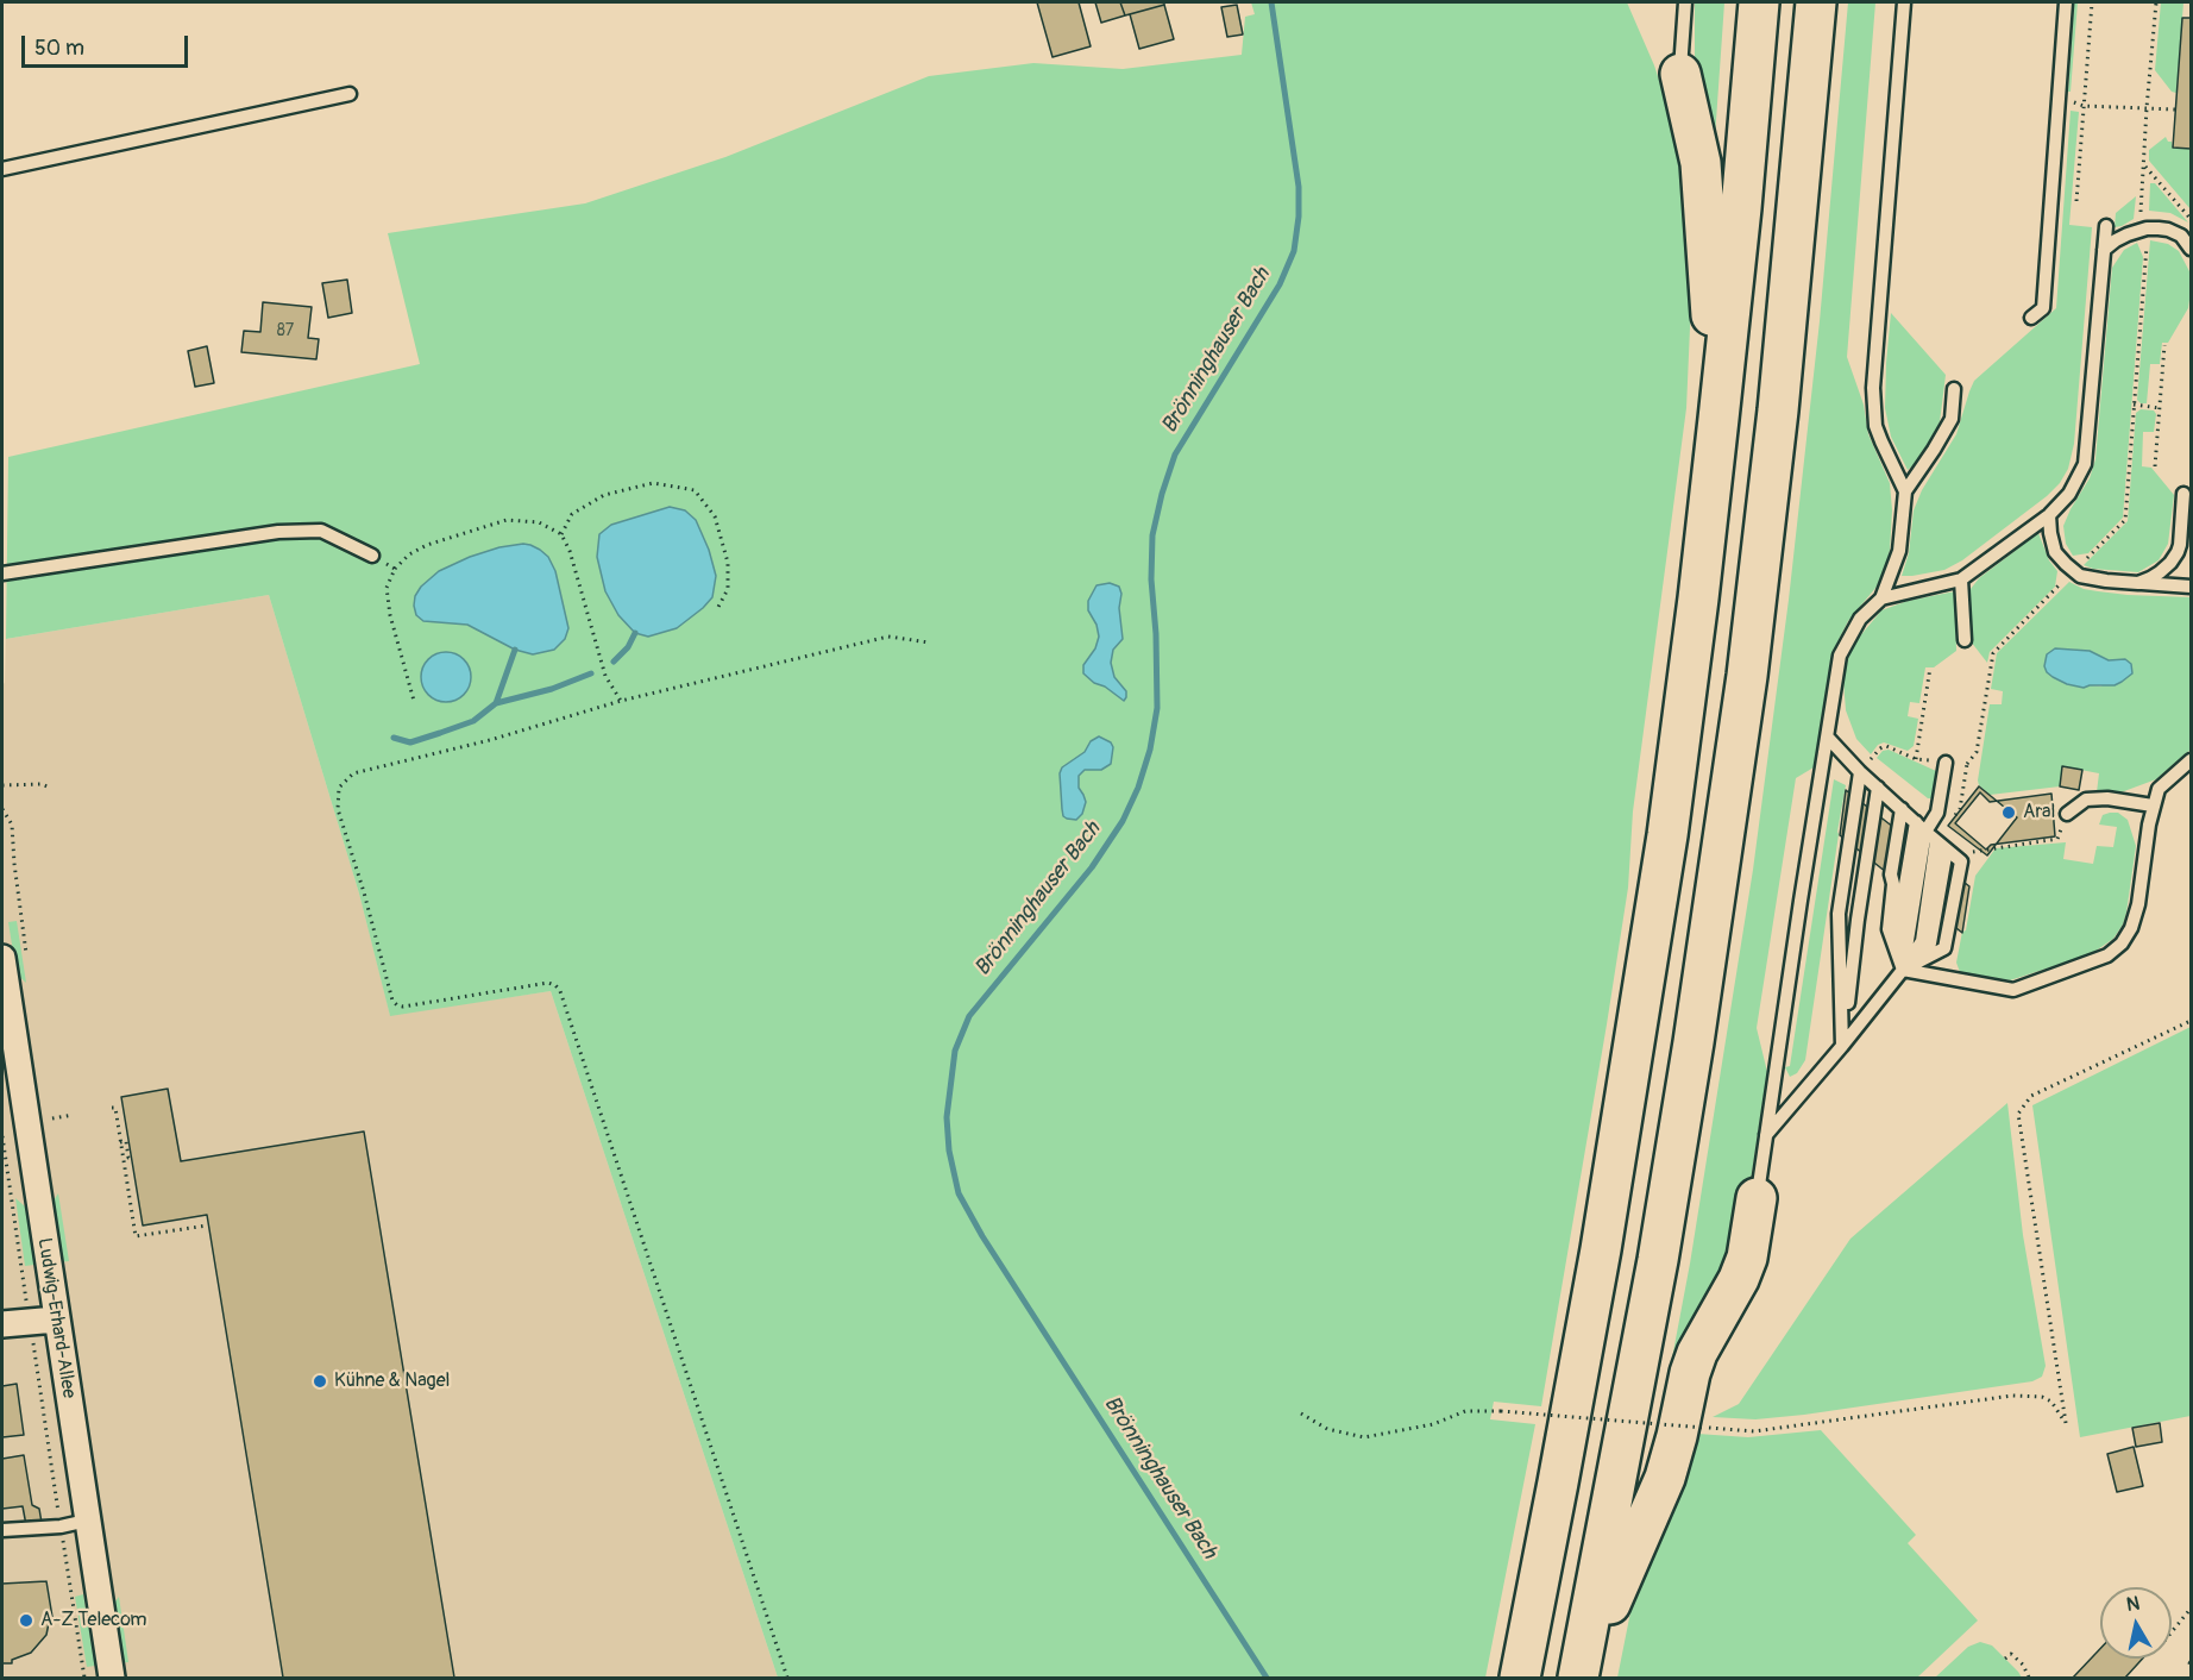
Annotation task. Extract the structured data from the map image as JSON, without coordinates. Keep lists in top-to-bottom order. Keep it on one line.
{"streets":{"street":["Ludwig-Erhard-Allee"]},"water":["Brönninghauser Bach"],"places":["Aral","Kühne & Nagel","A-Z Telecom"],"house_numbers":["87"],"scale_bar":"50 m","north":"top"}
